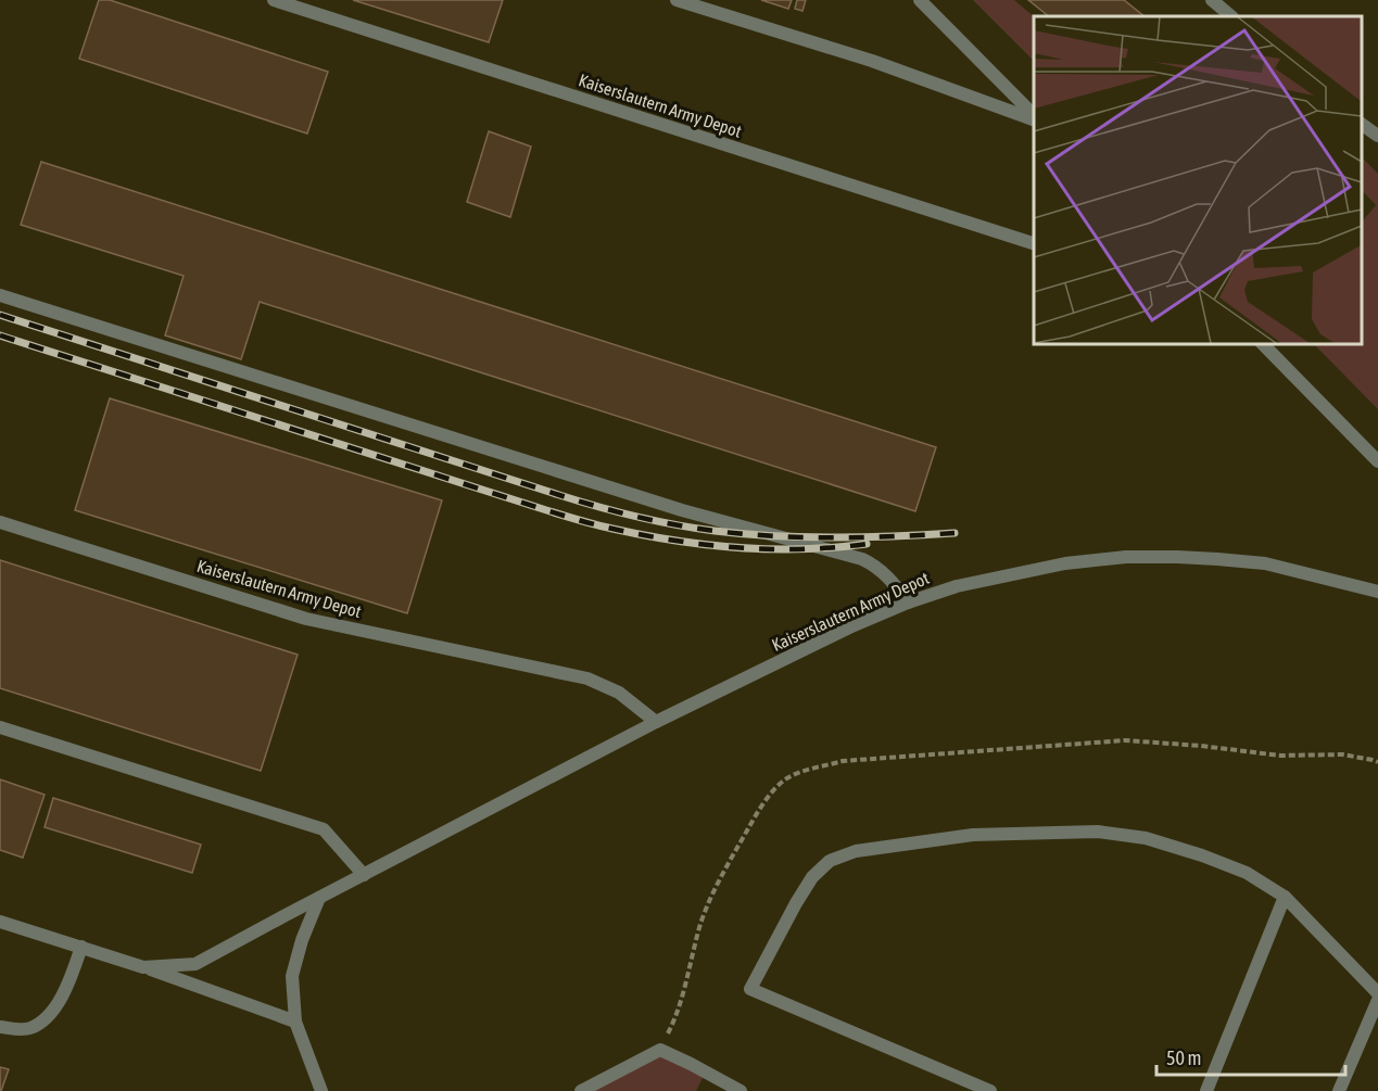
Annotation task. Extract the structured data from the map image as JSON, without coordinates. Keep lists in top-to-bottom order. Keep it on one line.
{"streets":{"lane":["Kaiserslautern Army Depot"]},"scale_bar":"50 m"}
